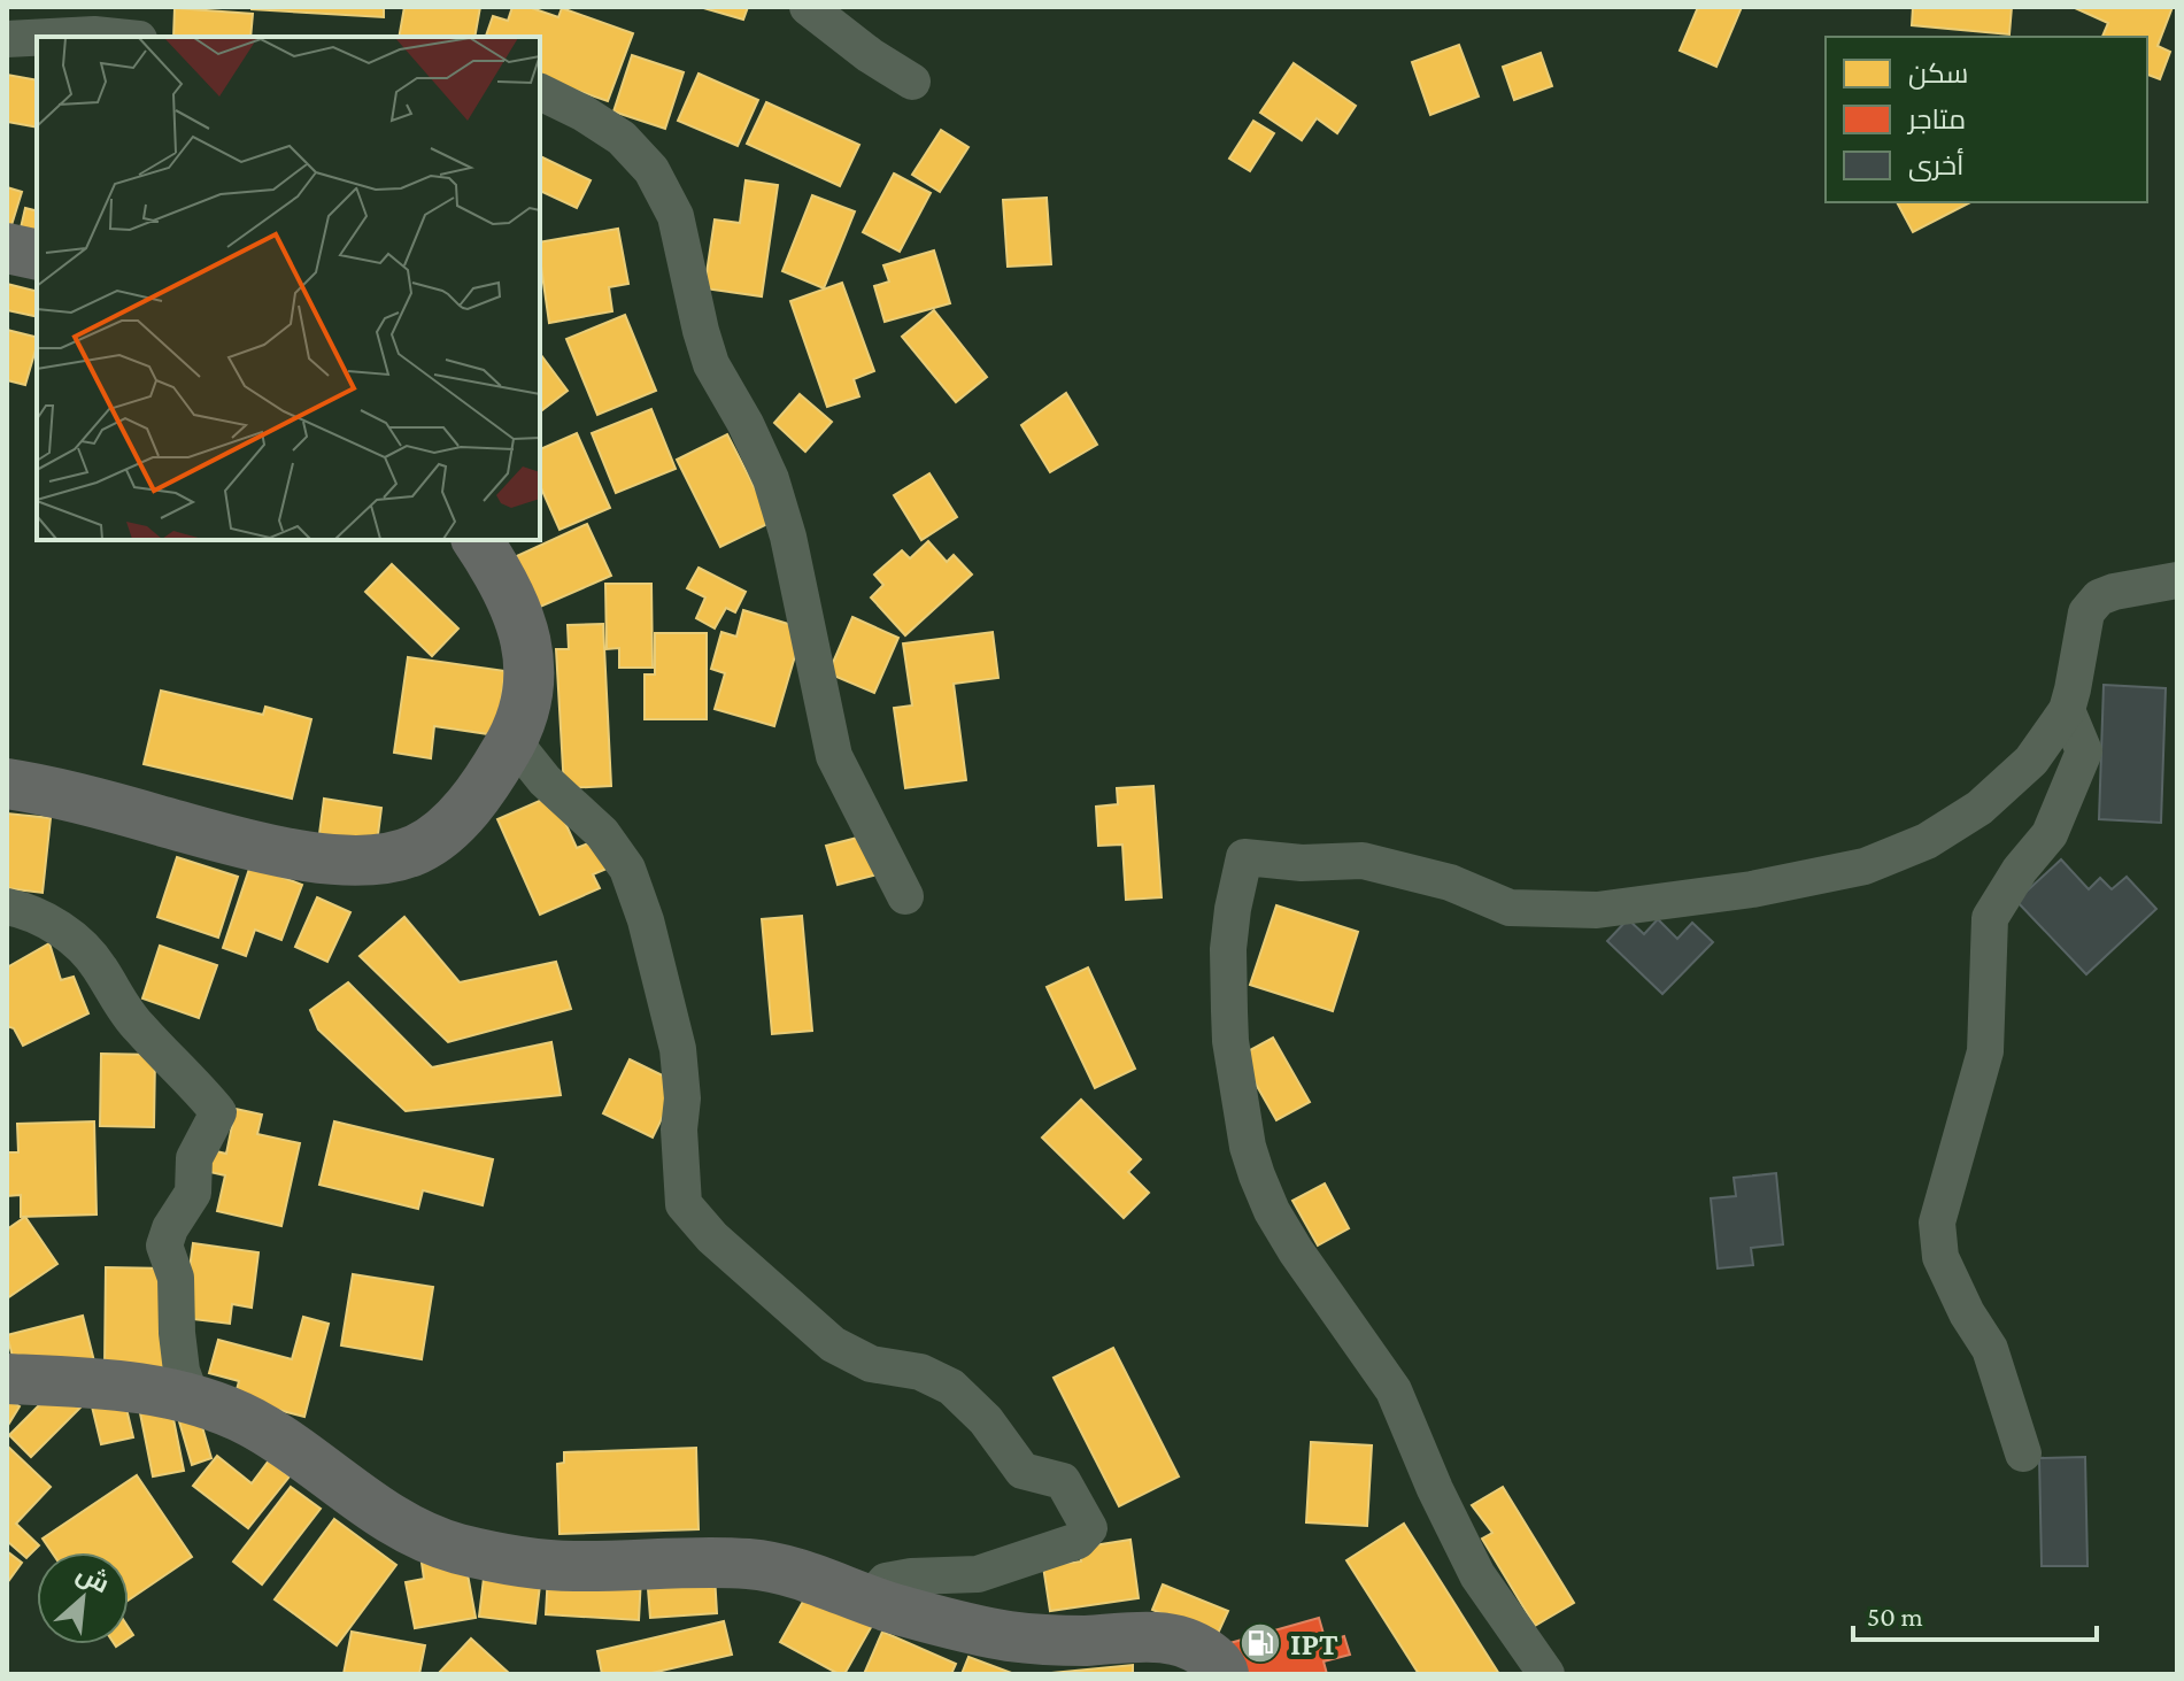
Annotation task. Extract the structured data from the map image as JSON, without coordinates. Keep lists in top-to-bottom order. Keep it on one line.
{"places":{"fuel station":["IPT"]},"legend":["سكن","متاجر","أخرى"],"scale_bar":"50 m","north":"top right"}
